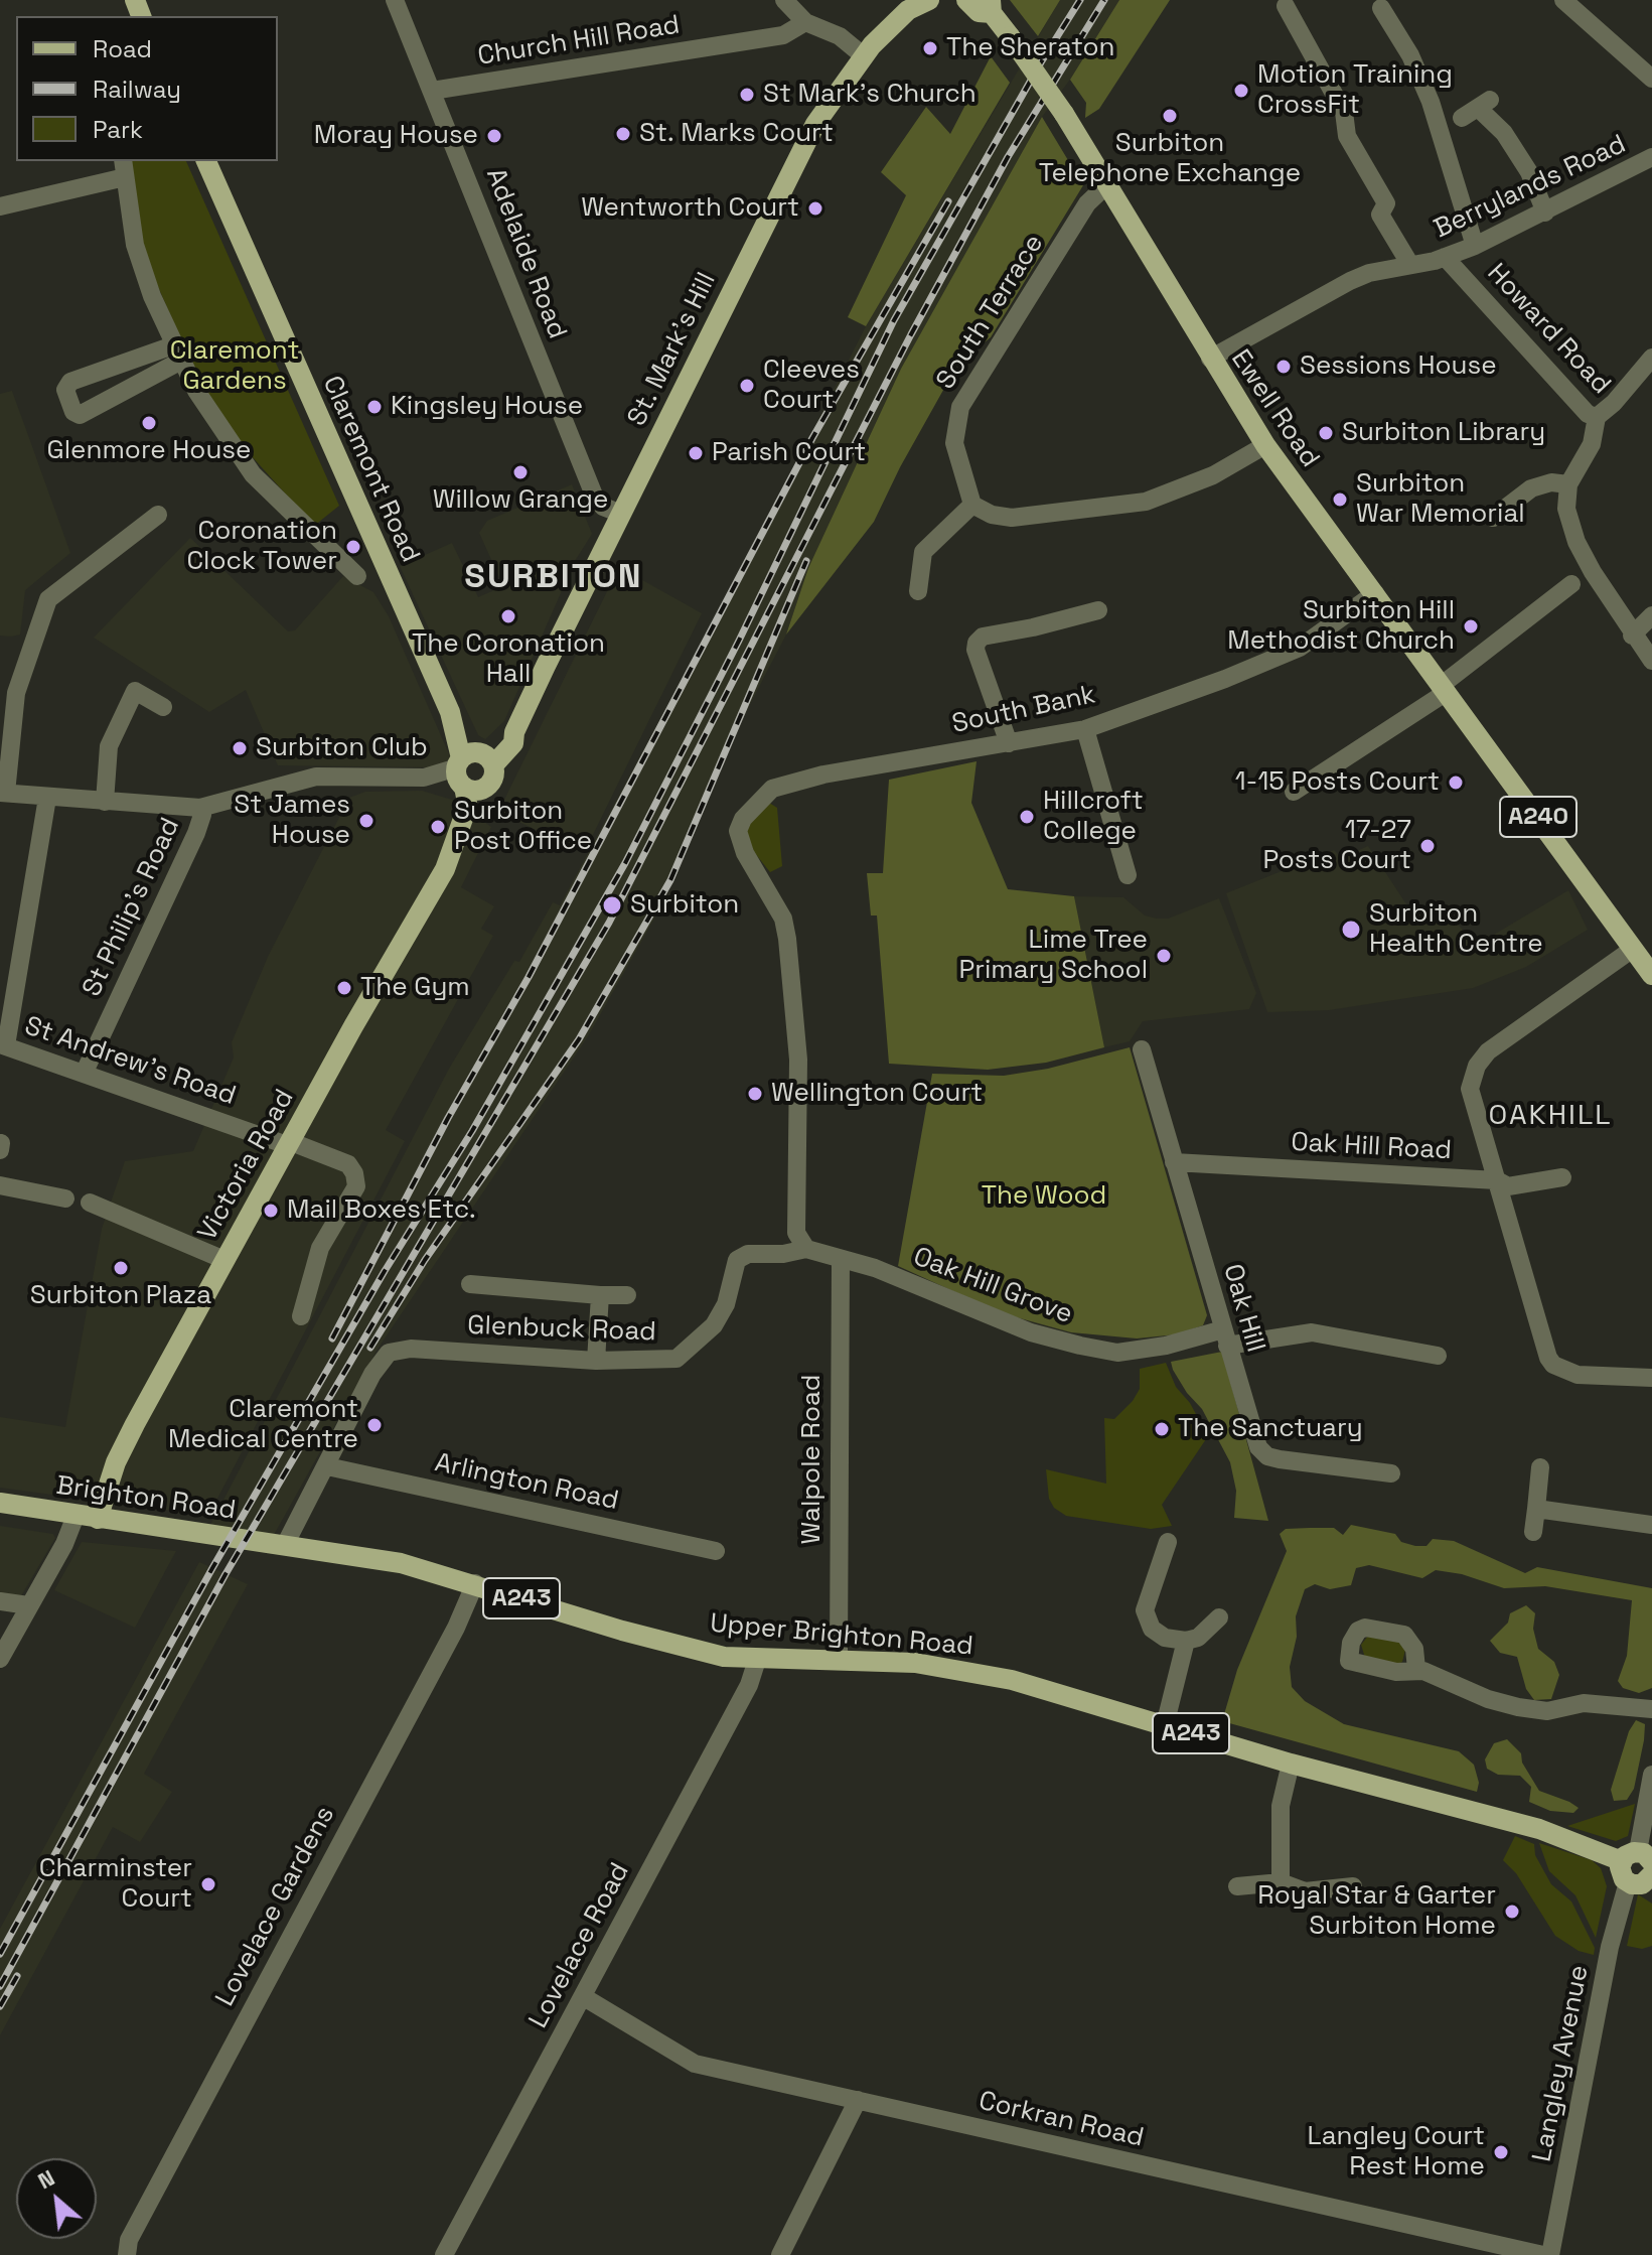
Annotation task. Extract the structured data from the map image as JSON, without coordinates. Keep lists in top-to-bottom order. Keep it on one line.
{"streets":{"main road":["St. Mark's Hill","Ewell Road","Claremont Road","A240","Victoria Road","Brighton Road","A243","Upper Brighton Road"],"street":["Church Hill Road","Berrylands Road","Adelaide Road","South Terrace","Howard Road","South Bank","St Philip's Road","St Andrew's Road","Oak Hill Road","Oak Hill Grove","Oak Hill","Glenbuck Road","Walpole Road","Arlington Road","Lovelace Gardens","Lovelace Road","Langley Avenue","Corkran Road"]},"crossings":[["Church Hill Road","Adelaide Road"],["Berrylands Road","Howard Road"],["Berrylands Road","Ewell Road"],["Adelaide Road","St. Mark's Hill"],["South Terrace","Ewell Road"],["St. Mark's Hill","Claremont Road"],["St. Mark's Hill","Victoria Road"],["Ewell Road","South Bank"],["Claremont Road","Victoria Road"],["South Bank","Oak Hill Grove"],["South Bank","Glenbuck Road"],["St Philip's Road","St Andrew's Road"],["St Andrew's Road","Victoria Road"],["Oak Hill Road","Oak Hill"],["Victoria Road","Brighton Road"],["Oak Hill Grove","Oak Hill"],["Oak Hill Grove","Glenbuck Road"],["Oak Hill Grove","Walpole Road"],["Glenbuck Road","Arlington Road"],["Glenbuck Road","Brighton Road"],["Glenbuck Road","Upper Brighton Road"],["Walpole Road","Upper Brighton Road"],["Brighton Road","Upper Brighton Road"],["Upper Brighton Road","Lovelace Gardens"],["Upper Brighton Road","Lovelace Road"],["Lovelace Road","Corkran Road"]],"districts":["SURBITON","OAKHILL"],"parks":["Claremont Gardens","The Wood"],"places":["The Sheraton","Motion Training CrossFit","St Mark's Church","Surbiton Telephone Exchange","St. Marks Court","Moray House","Wentworth Court","Sessions House","Cleeves Court","Kingsley House","Glenmore House","Surbiton Library","Parish Court","Willow Grange","Surbiton War Memorial","Coronation Clock Tower","The Coronation Hall","Surbiton Hill Methodist Church","Surbiton Club","1-15 Posts Court","Hillcroft College","St James House","Surbiton Post Office","17-27 Posts Court","Surbiton","Surbiton Health Centre","Lime Tree Primary School","The Gym","Wellington Court","Mail Boxes Etc.","Surbiton Plaza","Claremont Medical Centre","The Sanctuary","Charminster Court","Royal Star & Garter Surbiton Home","Langley Court Rest Home"],"legend":["Road","Railway","Park"],"north":"top left"}
